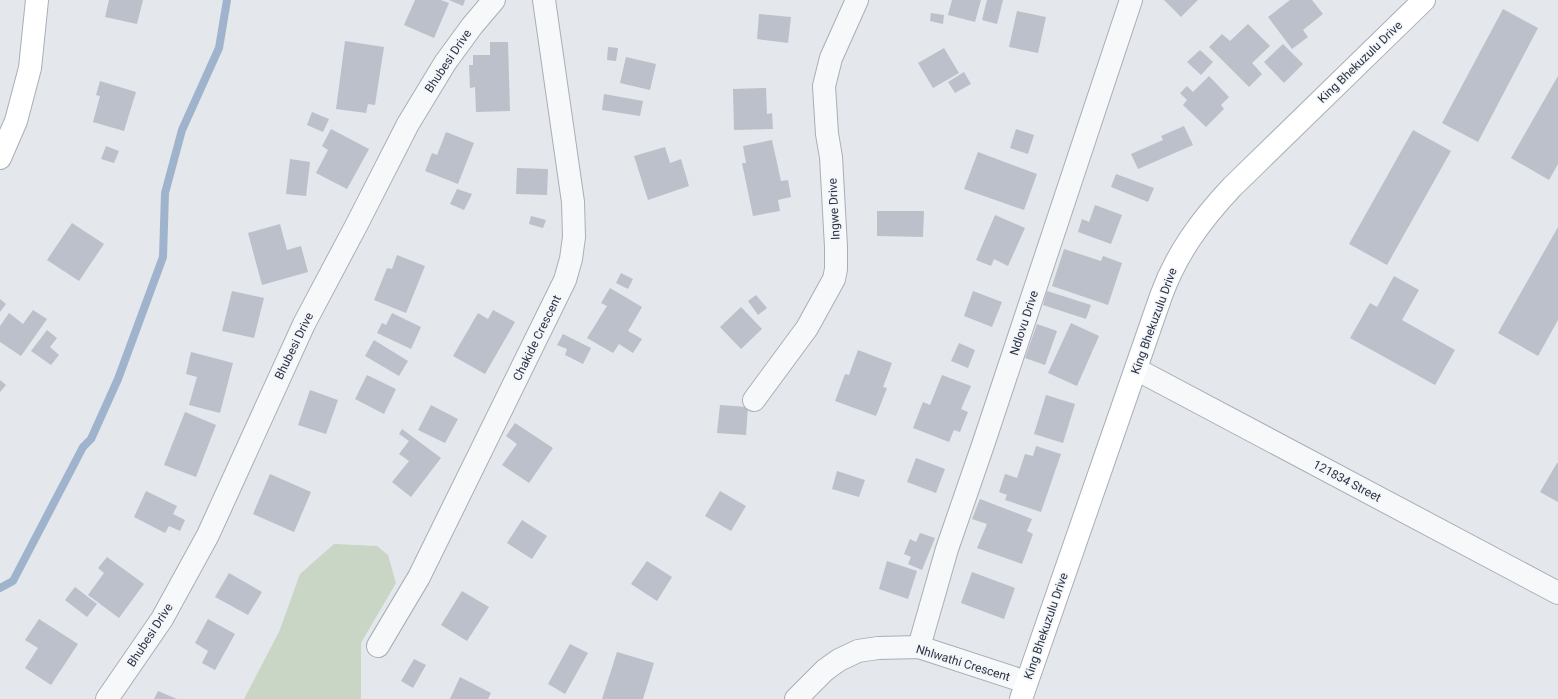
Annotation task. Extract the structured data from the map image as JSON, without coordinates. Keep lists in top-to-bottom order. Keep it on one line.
{"streets":{"street":["Bhubesi Drive","King Bhekuzulu Drive","Ingwe Drive","Ndlovu Drive","Chakide Crescent","121834 Street","Nhlwathi Crescent"]},"crossings":[["King Bhekuzulu Drive","121834 Street"],["King Bhekuzulu Drive","Nhlwathi Crescent"],["Ndlovu Drive","Nhlwathi Crescent"]]}
